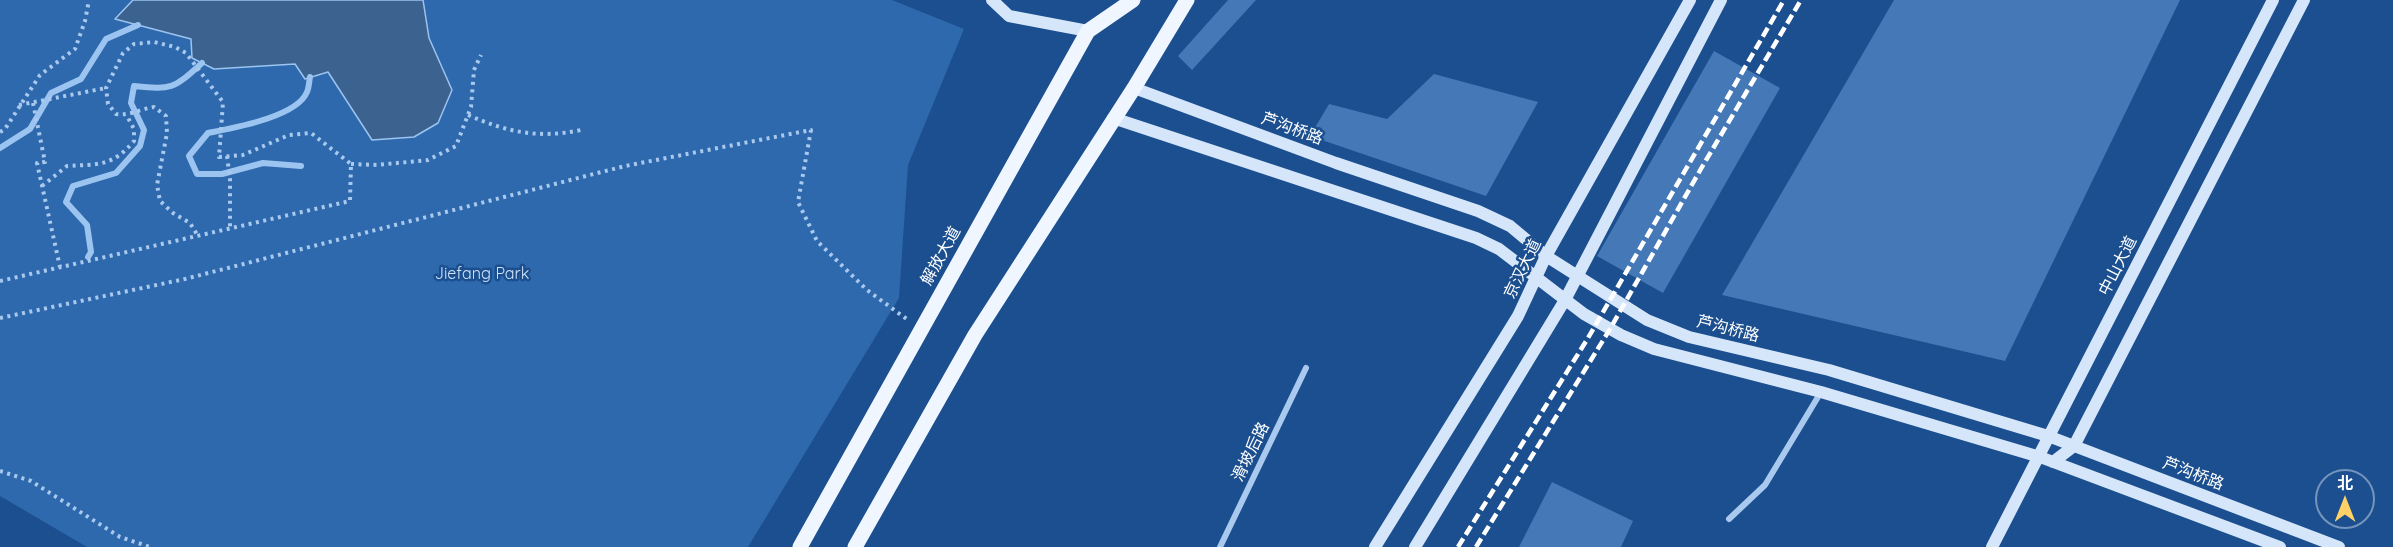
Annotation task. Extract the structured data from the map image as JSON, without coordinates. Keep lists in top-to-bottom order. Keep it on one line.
{"streets":{"main road":["芦沟桥路","解放大道","中山大道","京汉大道"],"street":["滑坡后路"]},"crossings":[["芦沟桥路","中山大道"],["芦沟桥路","京汉大道"]],"parks":["Jiefang Park"],"north":"top"}
